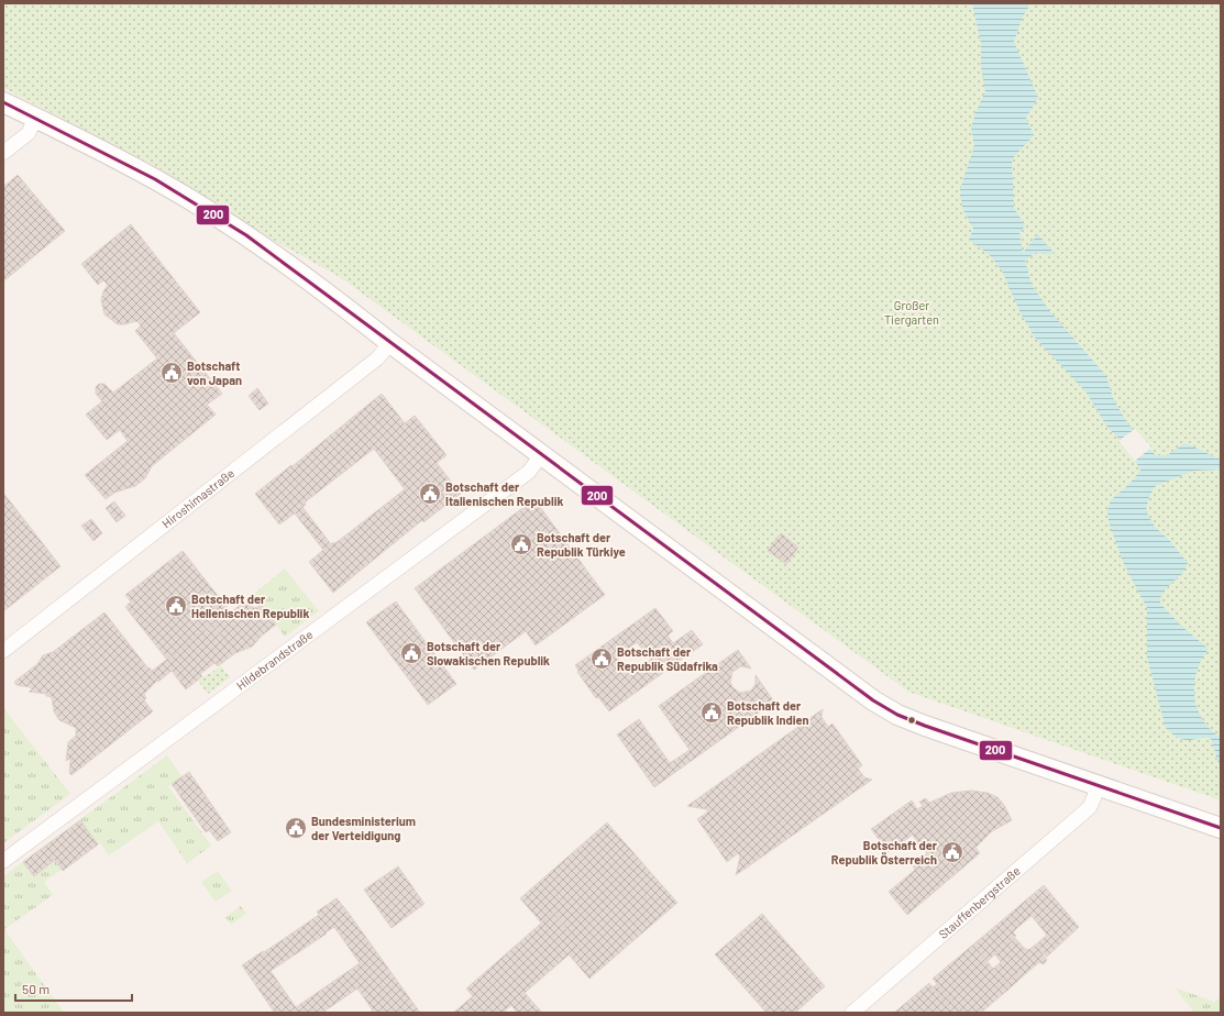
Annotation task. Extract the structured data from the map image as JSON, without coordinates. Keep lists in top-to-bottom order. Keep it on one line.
{"streets":{"street":["Hiroshimastraße","Hildebrandstraße","Stauffenbergstraße"]},"parks":["Großer Tiergarten"],"places":{"public building":["Botschaft von Japan","Botschaft der Italienischen Republik","Botschaft der Republik Türkiye","Botschaft der Hellenischen Republik","Botschaft der Slowakischen Republik","Botschaft der Republik Südafrika","Botschaft der Republik Indien","Bundesministerium der Verteidigung","Botschaft der Republik Österreich"]},"lines":["transit line 200"],"scale_bar":"50 m"}
